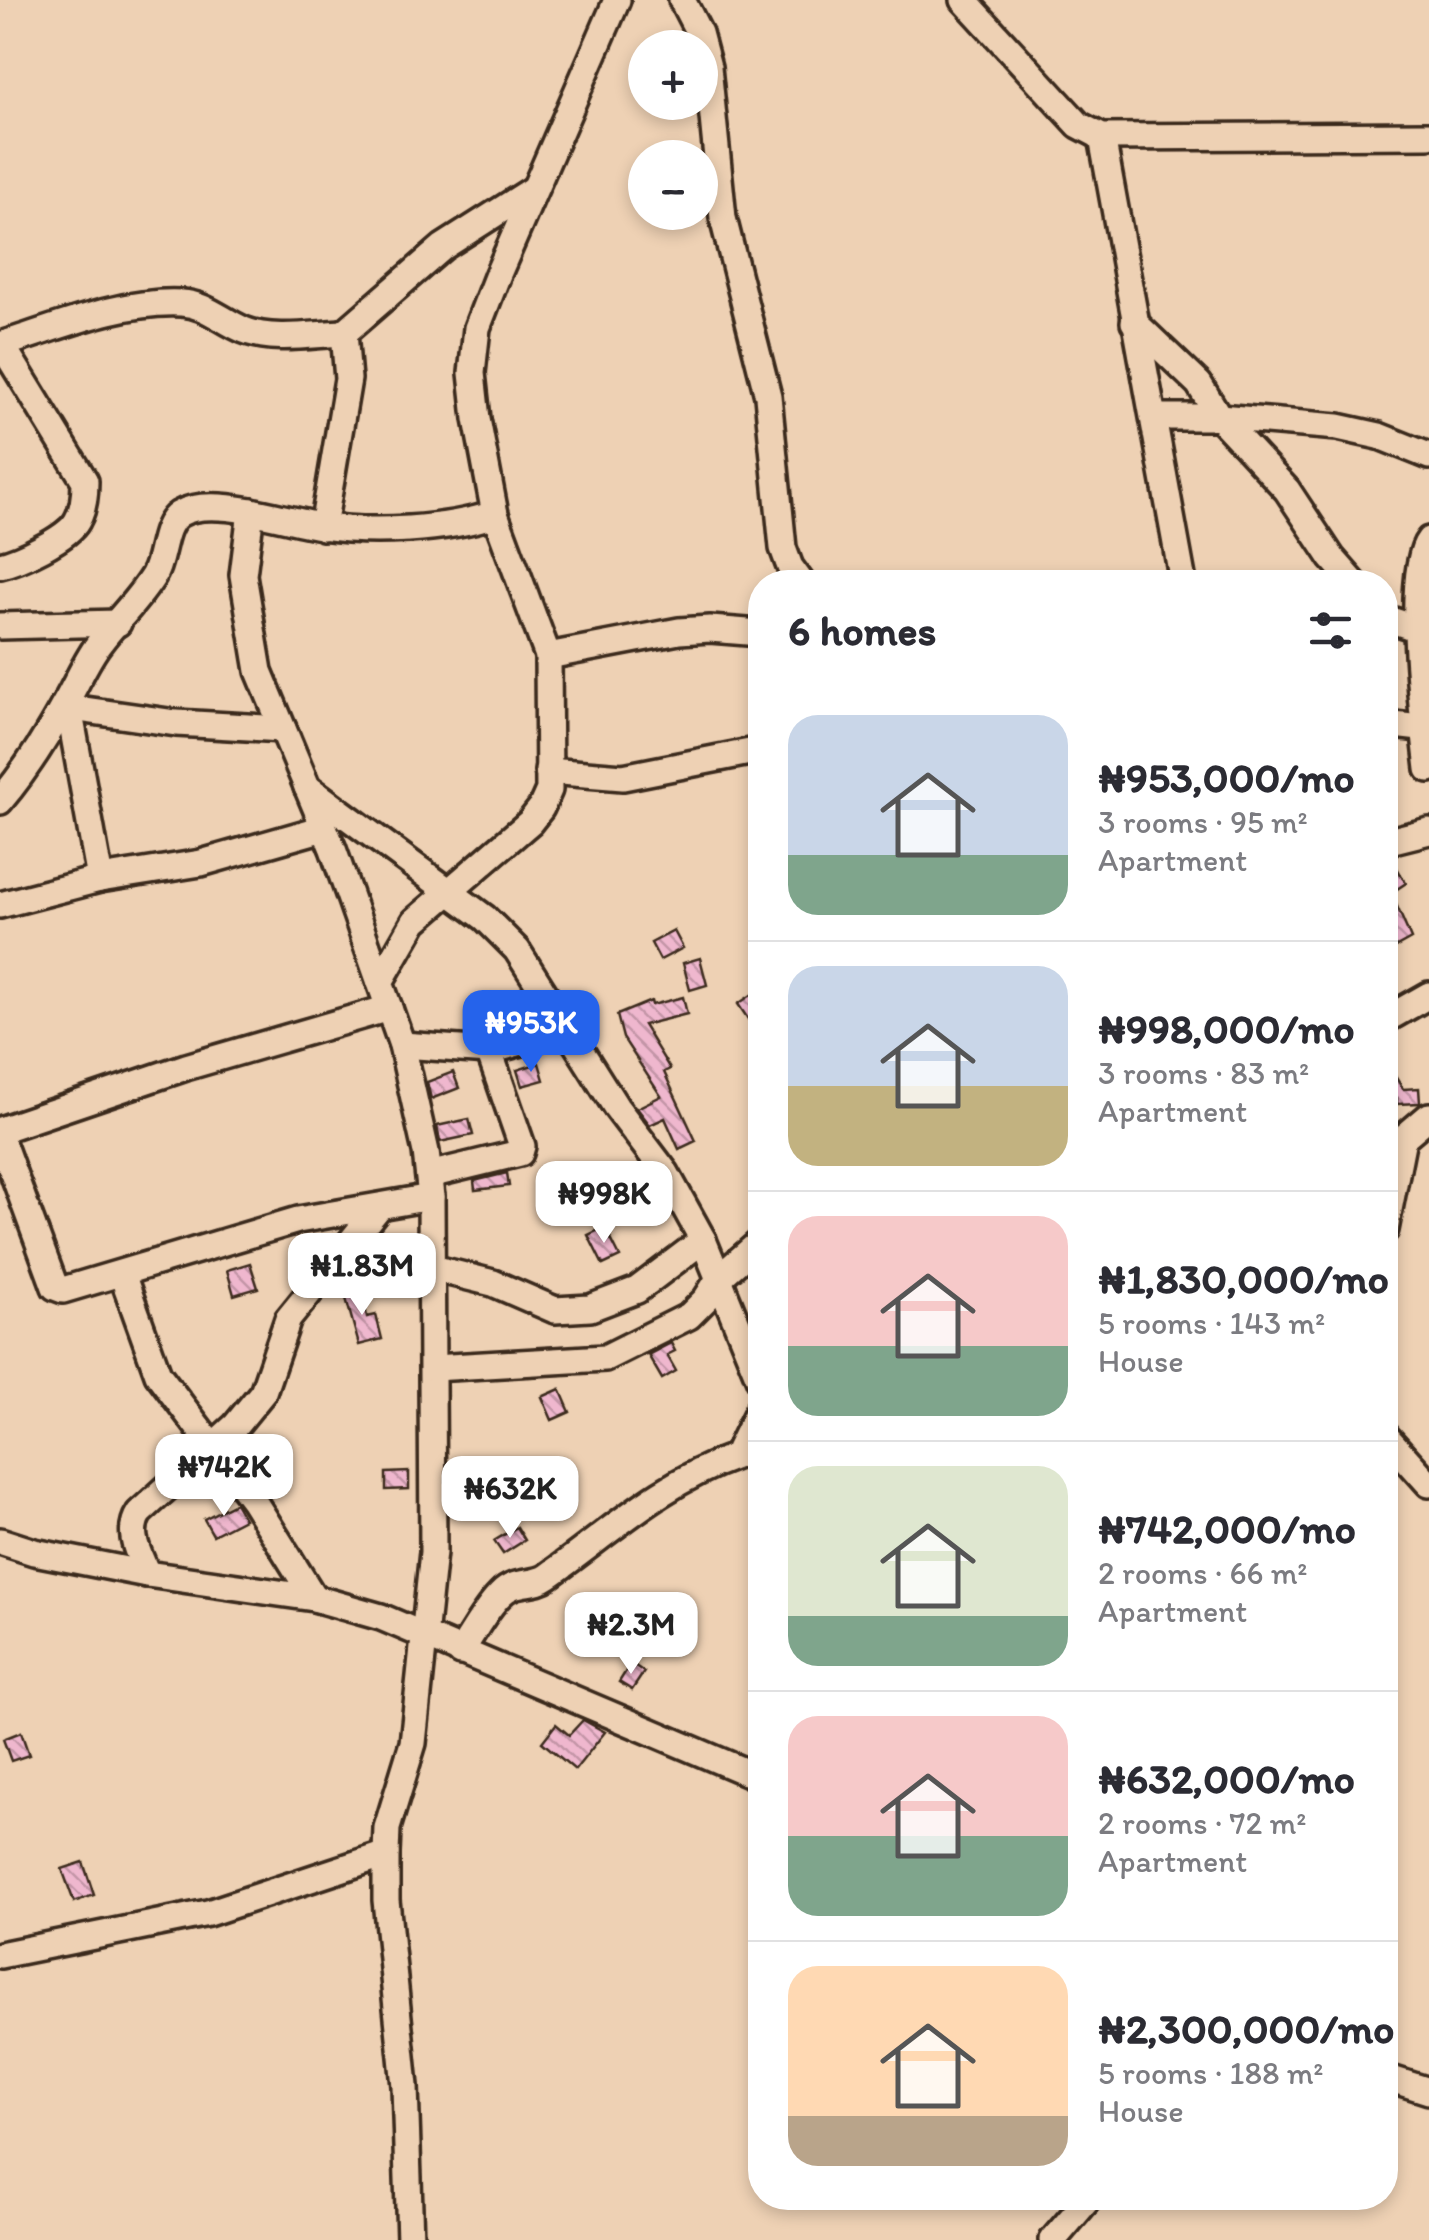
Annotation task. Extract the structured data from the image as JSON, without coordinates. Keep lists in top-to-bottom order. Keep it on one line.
{"page":{"map_buttons":["+","−"],"heading":"6 homes","list":[{"name":"₦953,000/mo","note":"3 rooms · 95 m² · Apartment"},{"name":"₦998,000/mo","note":"3 rooms · 83 m² · Apartment"},{"name":"₦1,830,000/mo","note":"5 rooms · 143 m² · House"},{"name":"₦742,000/mo","note":"2 rooms · 66 m² · Apartment"},{"name":"₦632,000/mo","note":"2 rooms · 72 m² · Apartment"},{"name":"₦2,300,000/mo","note":"5 rooms · 188 m² · House"}],"price":["₦953K","₦998K","₦1.83M","₦742K","₦632K","₦2.3M"]}}
